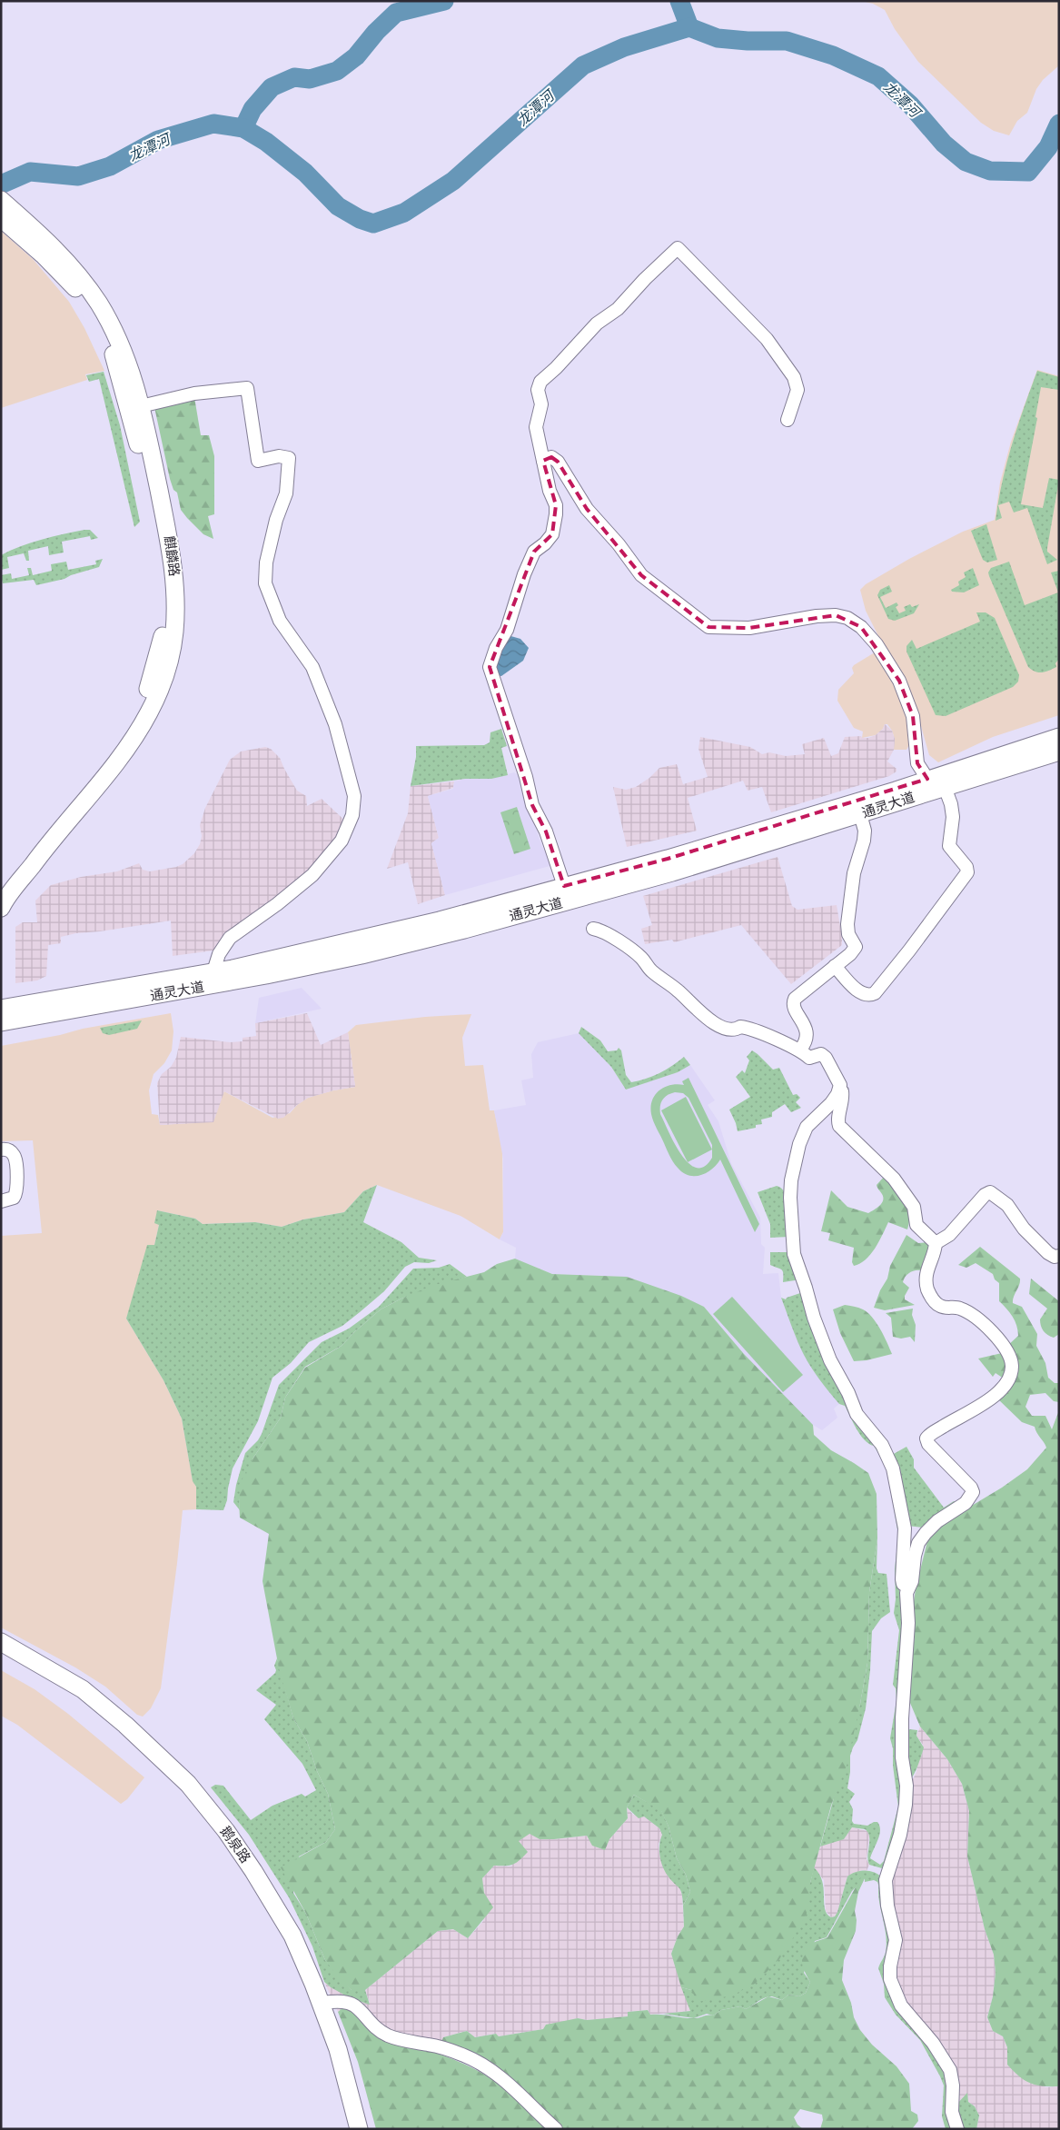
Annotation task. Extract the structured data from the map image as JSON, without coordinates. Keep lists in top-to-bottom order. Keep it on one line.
{"streets":{"main road":["麒麟路","通灵大道","鹅泉路"]},"water":["龙潭河"]}
